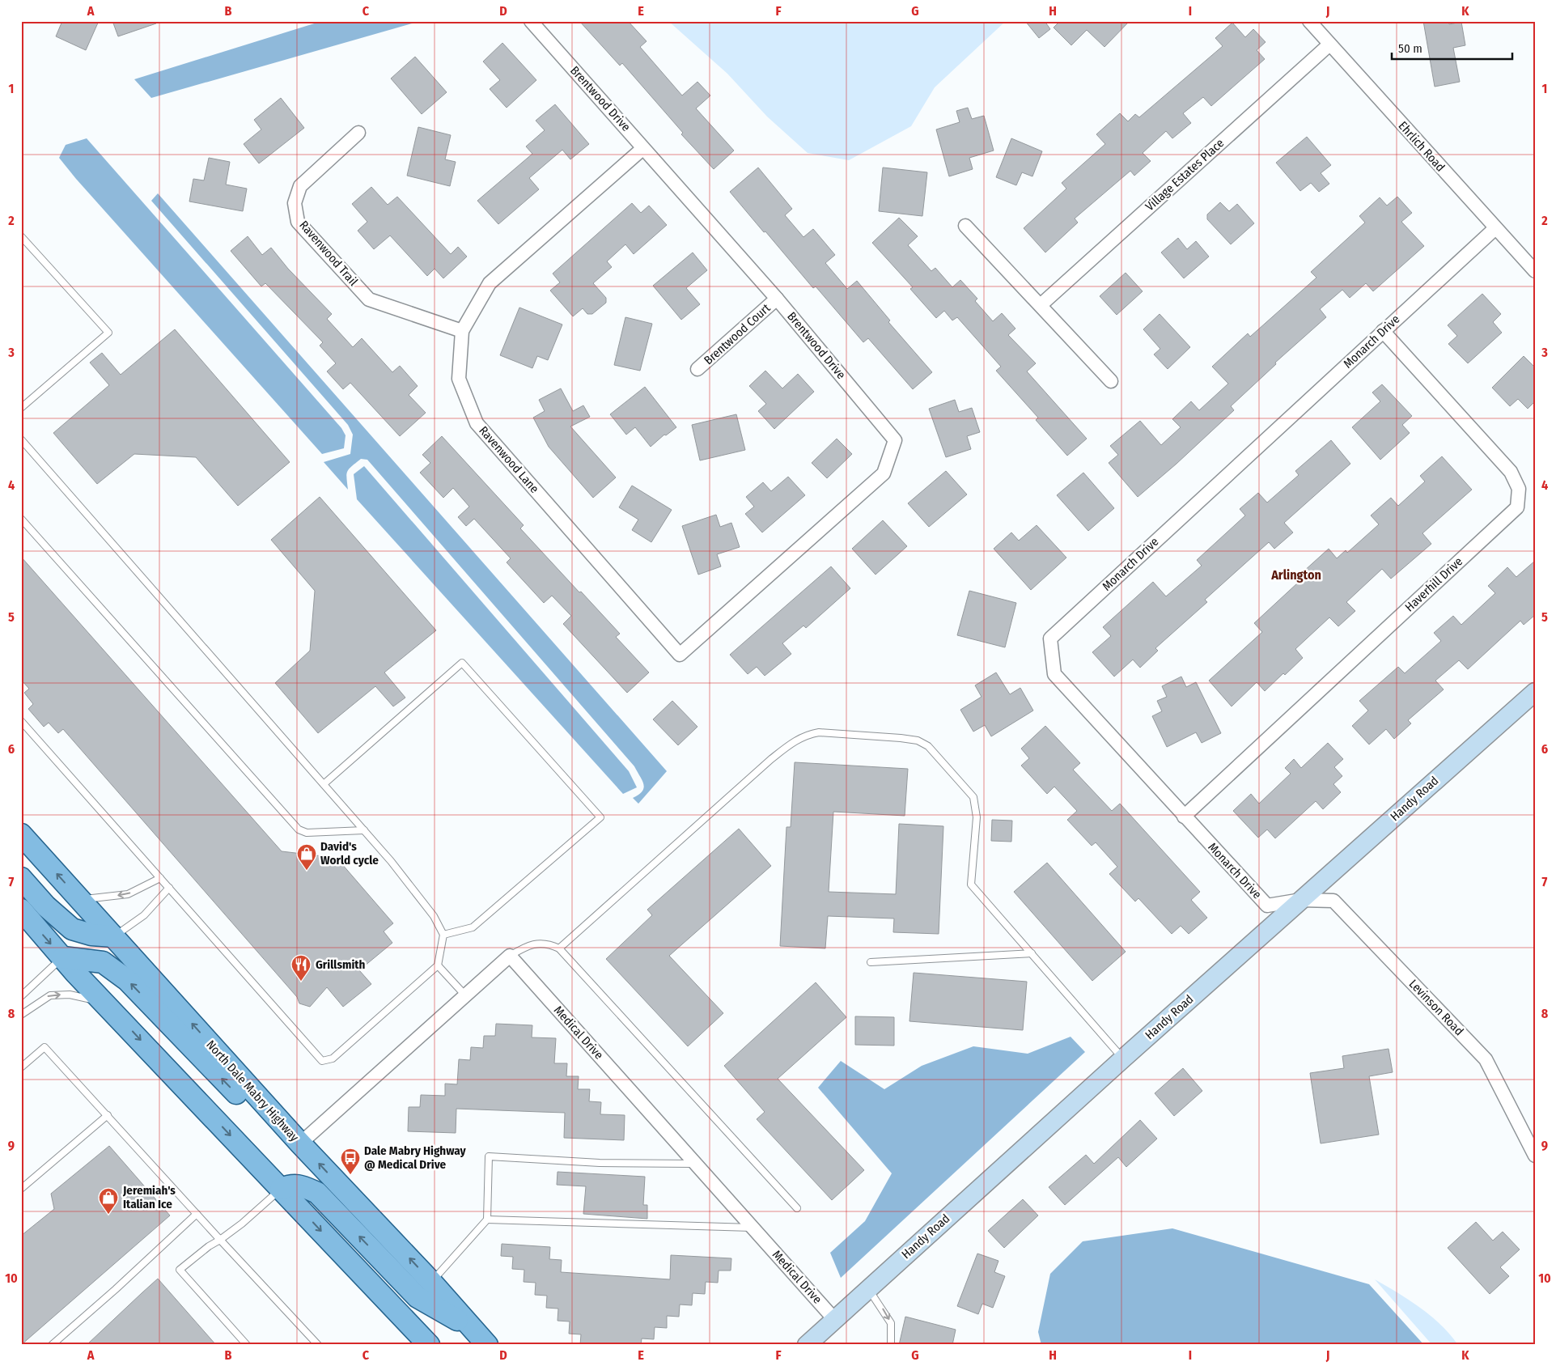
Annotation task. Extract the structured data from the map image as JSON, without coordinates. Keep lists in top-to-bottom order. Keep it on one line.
{"streets":{"main road":["North Dale Mabry Highway"],"street":["Brentwood Drive","Ehrlich Road","Village Estates Place","Ravenwood Trail","Brentwood Court","Monarch Drive","Ravenwood Lane","Haverhill Drive","Handy Road","Levinson Road","Medical Drive"]},"crossings":[["Brentwood Drive","Brentwood Court"],["Brentwood Drive","Ravenwood Lane"],["Ehrlich Road","Village Estates Place"],["Ehrlich Road","Monarch Drive"],["Ravenwood Trail","Ravenwood Lane"],["Monarch Drive","Haverhill Drive"],["Monarch Drive","Handy Road"],["Monarch Drive","Levinson Road"],["Handy Road","Levinson Road"],["Handy Road","Medical Drive"]],"districts":["Arlington"],"places":{"shop":["David's World cycle","Jeremiah's Italian Ice"],"restaurant":["Grillsmith"],"bus stop":["Dale Mabry Highway @ Medical Drive"]},"scale_bar":"50 m","grid":{"columns":["A","B","C","D","E","F","G","H","I","J","K"],"rows":["1","2","3","4","5","6","7","8","9","10"]}}
